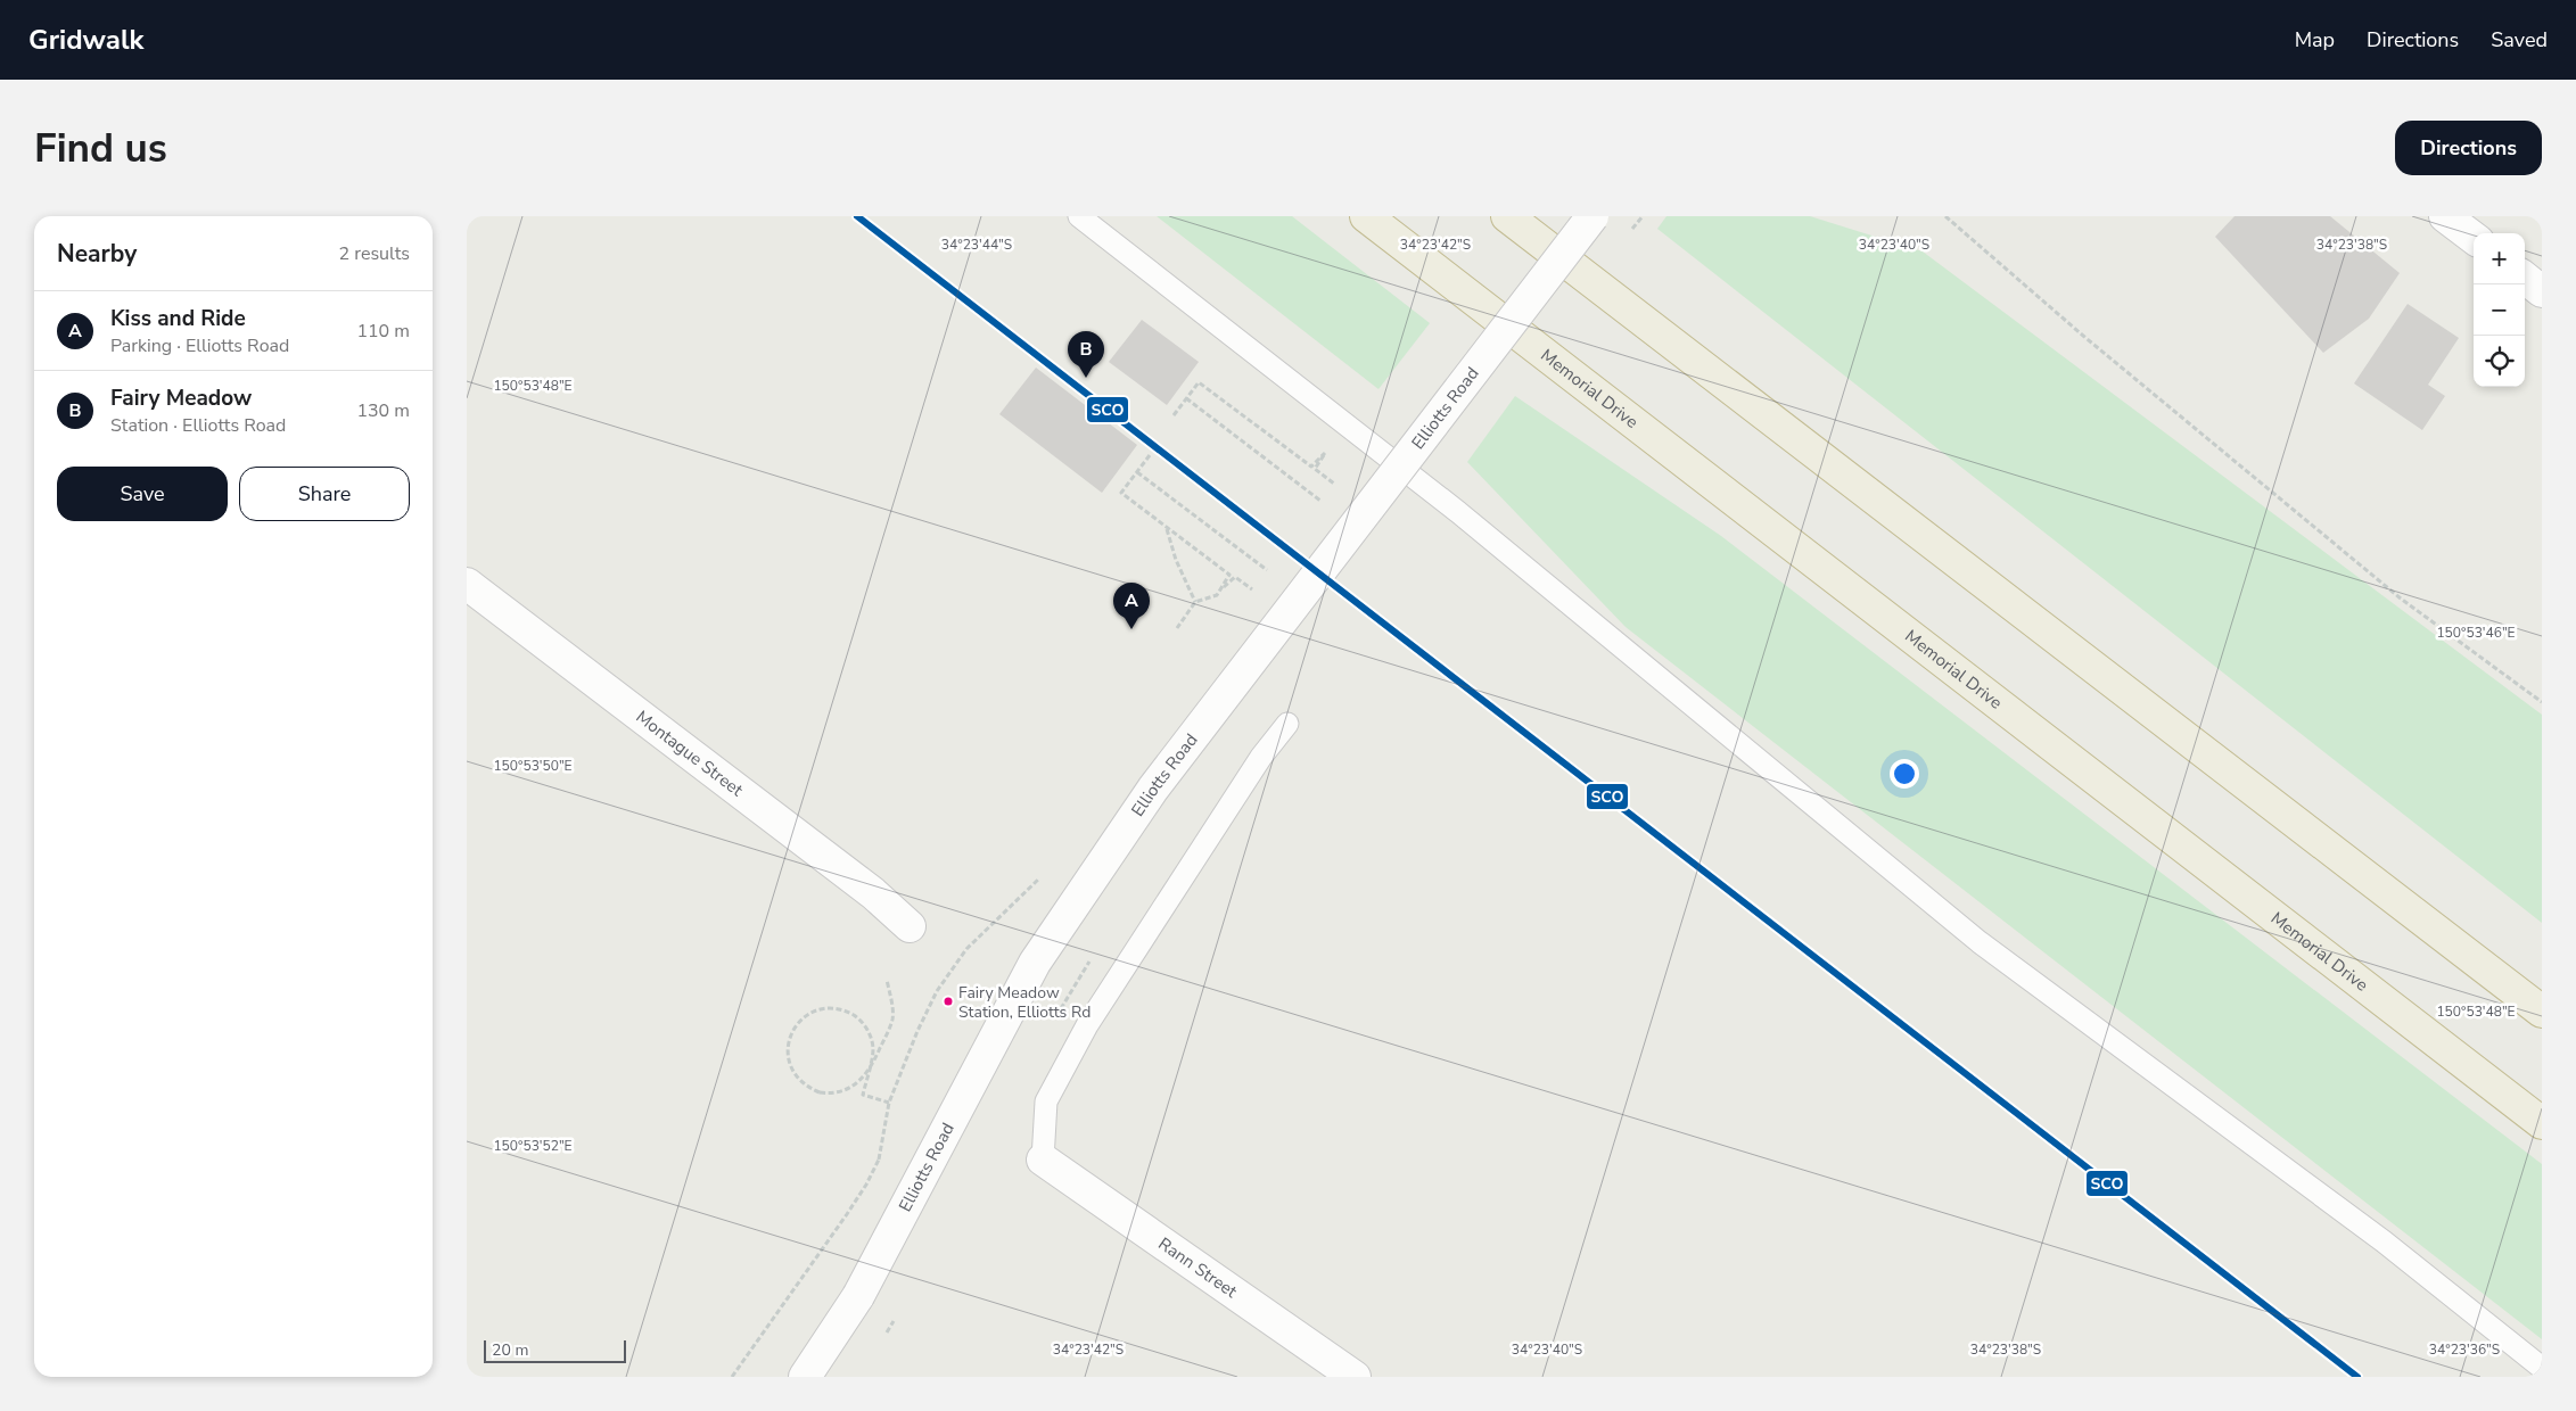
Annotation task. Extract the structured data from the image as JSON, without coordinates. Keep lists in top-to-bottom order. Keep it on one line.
{"streets":{"highway":["Memorial Drive"],"main road":["Elliotts Road","Montague Street","Rann Street"]},"places":["Fairy Meadow Station, Elliotts Rd"],"lines":["transit line SCO"],"scale_bar":"20 m","page":{"header":"Gridwalk","nav":["Map","Directions","Saved"],"buttons":["Directions",["Save","Share"]],"title":"Find us","heading":["Nearby","2 results"],"map_buttons":["+","−"],"list":[{"mark":"A","name":"Kiss and Ride","note":"Parking · Elliotts Road","value":"110 m"},{"mark":"B","name":"Fairy Meadow","note":"Station · Elliotts Road","value":"130 m"}],"pins":["B","A"],"scale":"20 m"},"coordinates":["34°23'44\"S","34°23'42\"S","34°23'40\"S","34°23'38\"S","150°53'48\"E","150°53'46\"E","150°53'50\"E","150°53'52\"E","34°23'36\"S"]}
